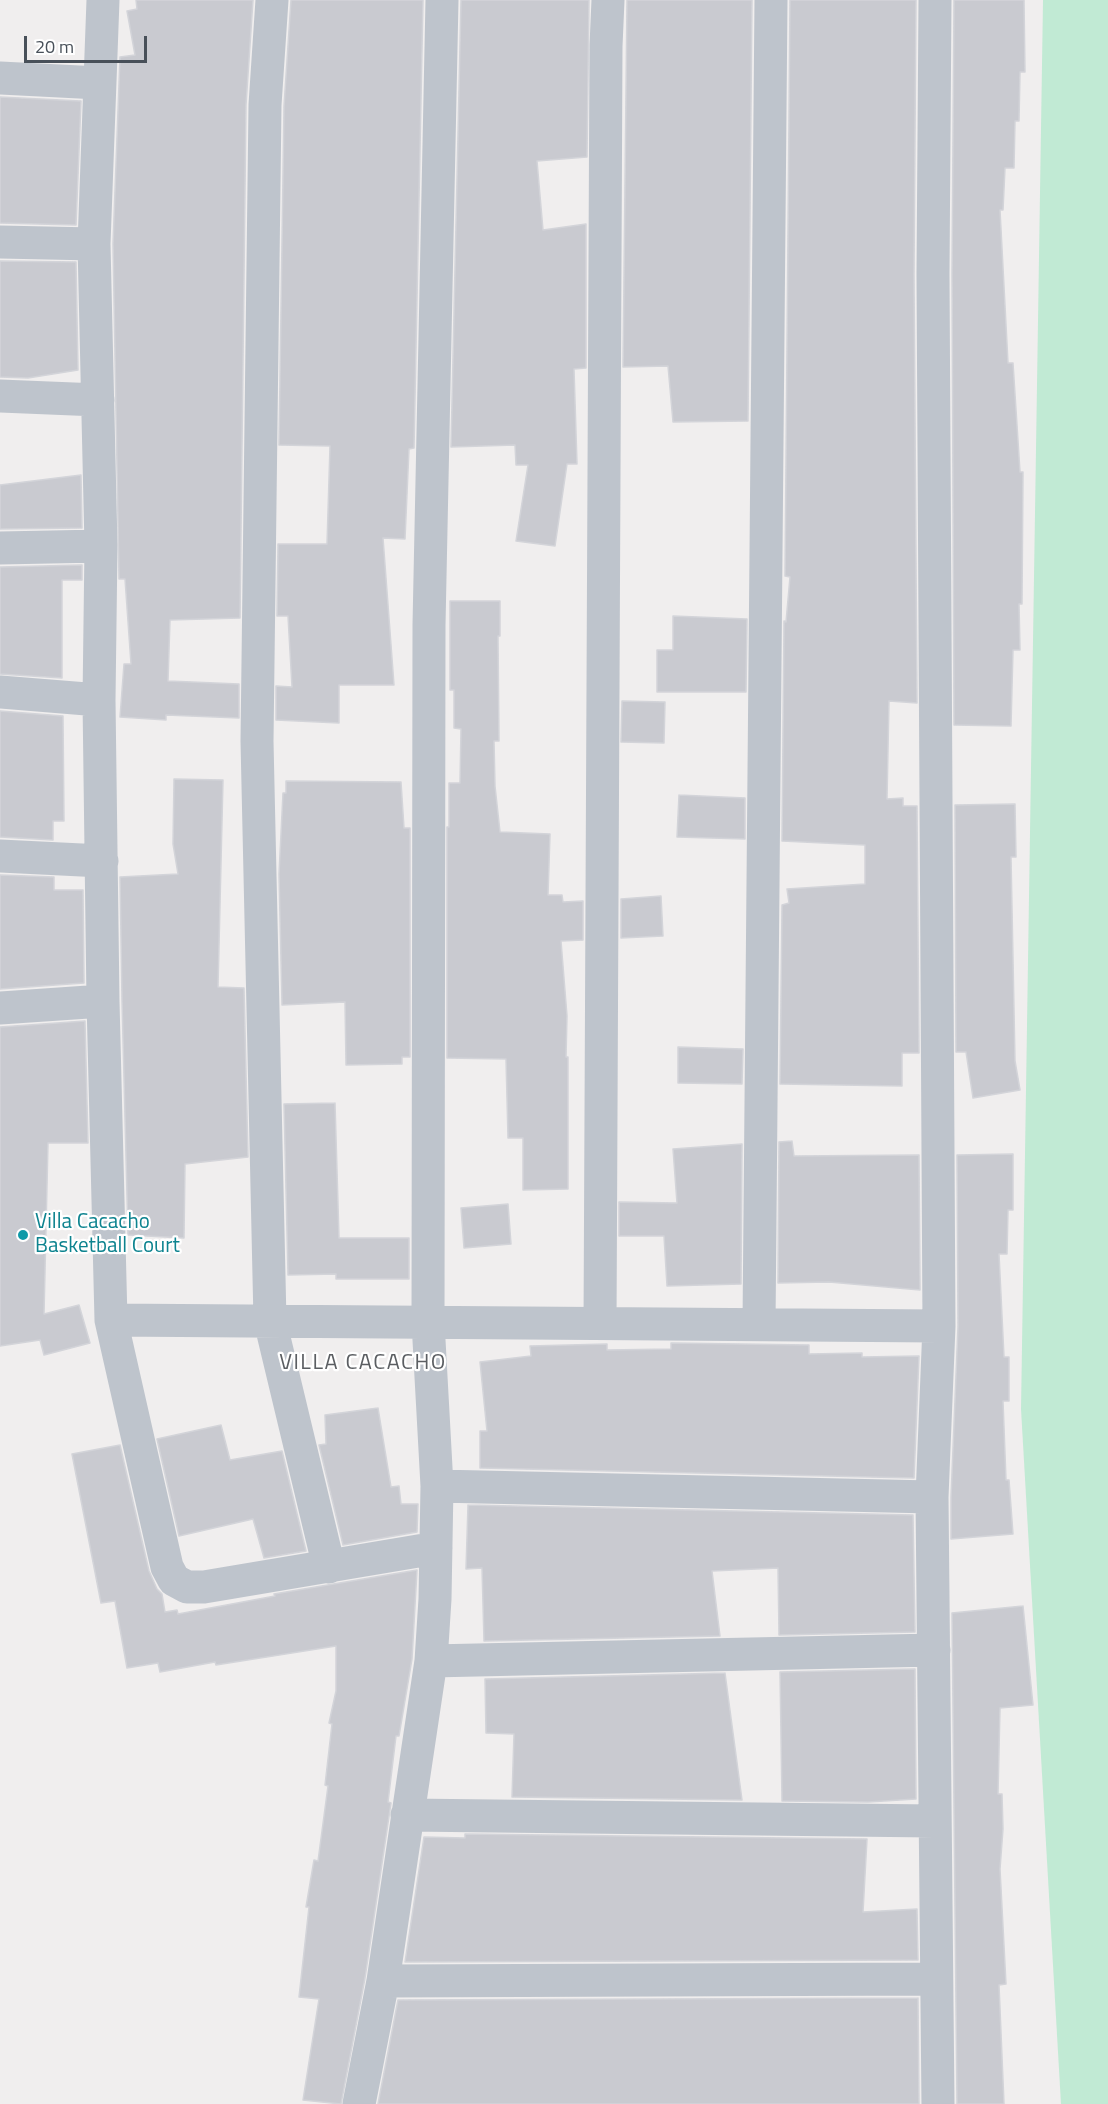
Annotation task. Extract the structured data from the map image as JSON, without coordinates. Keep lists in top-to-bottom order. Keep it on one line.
{"districts":["VILLA CACACHO"],"places":["Villa Cacacho Basketball Court"],"scale_bar":"20 m"}
